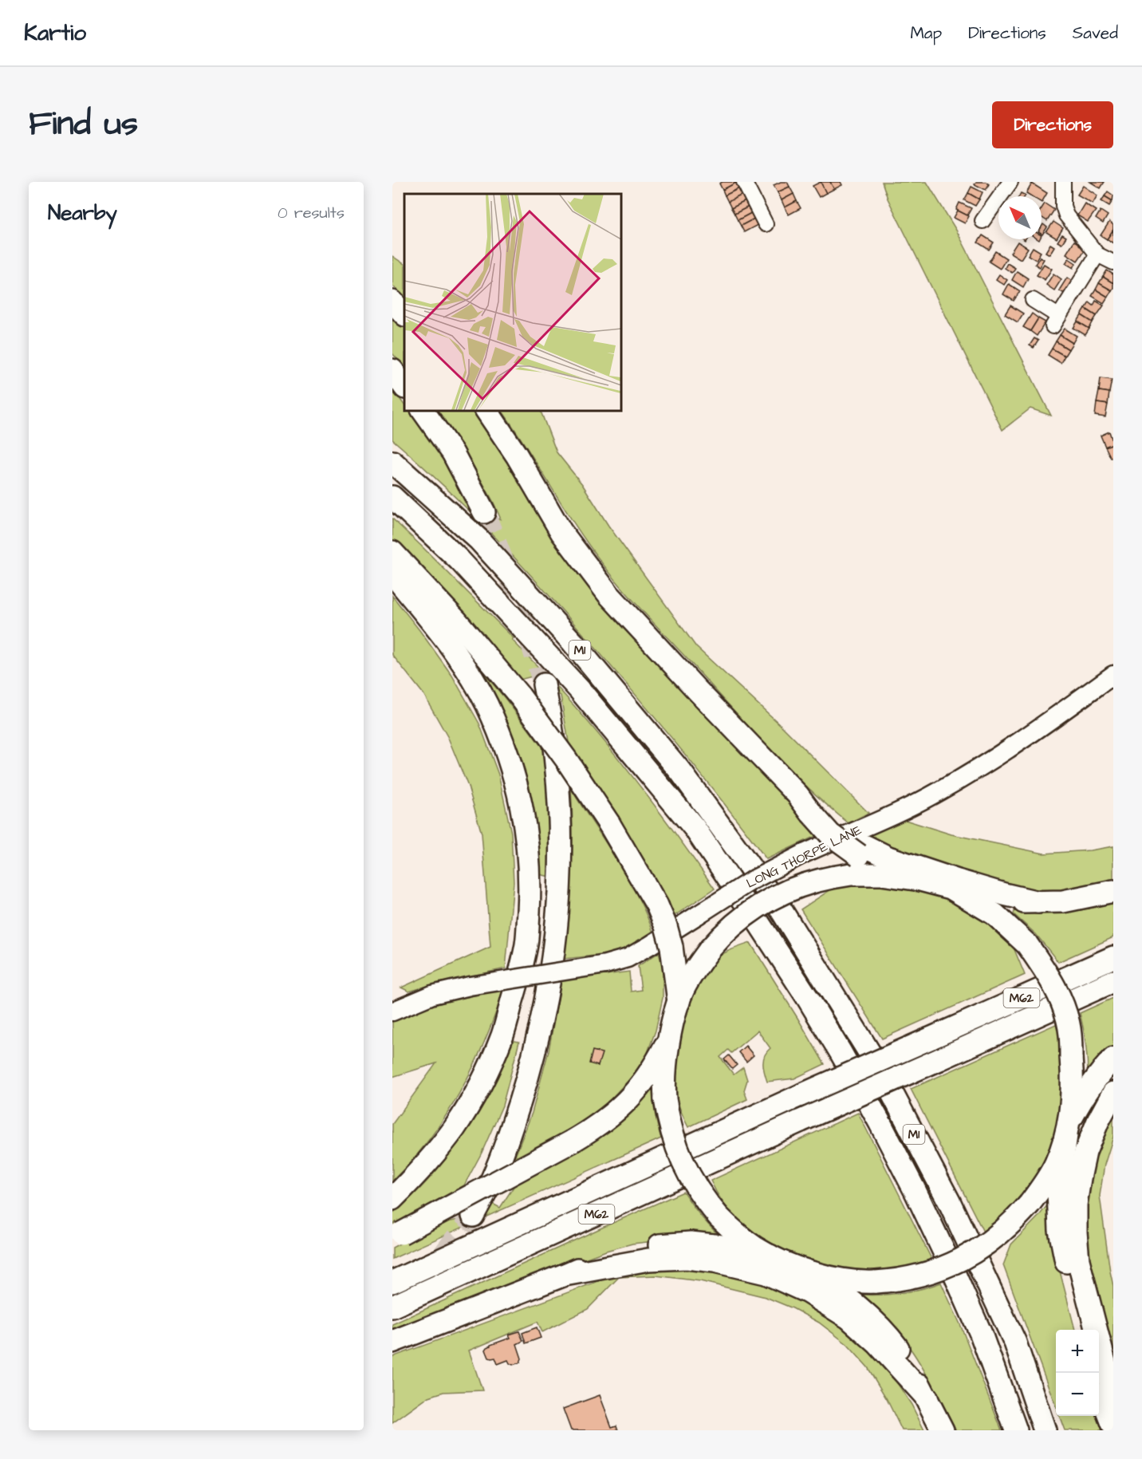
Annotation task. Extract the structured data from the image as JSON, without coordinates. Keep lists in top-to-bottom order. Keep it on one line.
{"streets":{"highway":["M1","M62"],"main road":["LONG THORPE LANE"]},"north":"top left","page":{"header":"Kartio","nav":["Map","Directions","Saved"],"title":"Find us","buttons":"Directions","heading":["Nearby","0 results"],"map_buttons":["+","−"]}}
